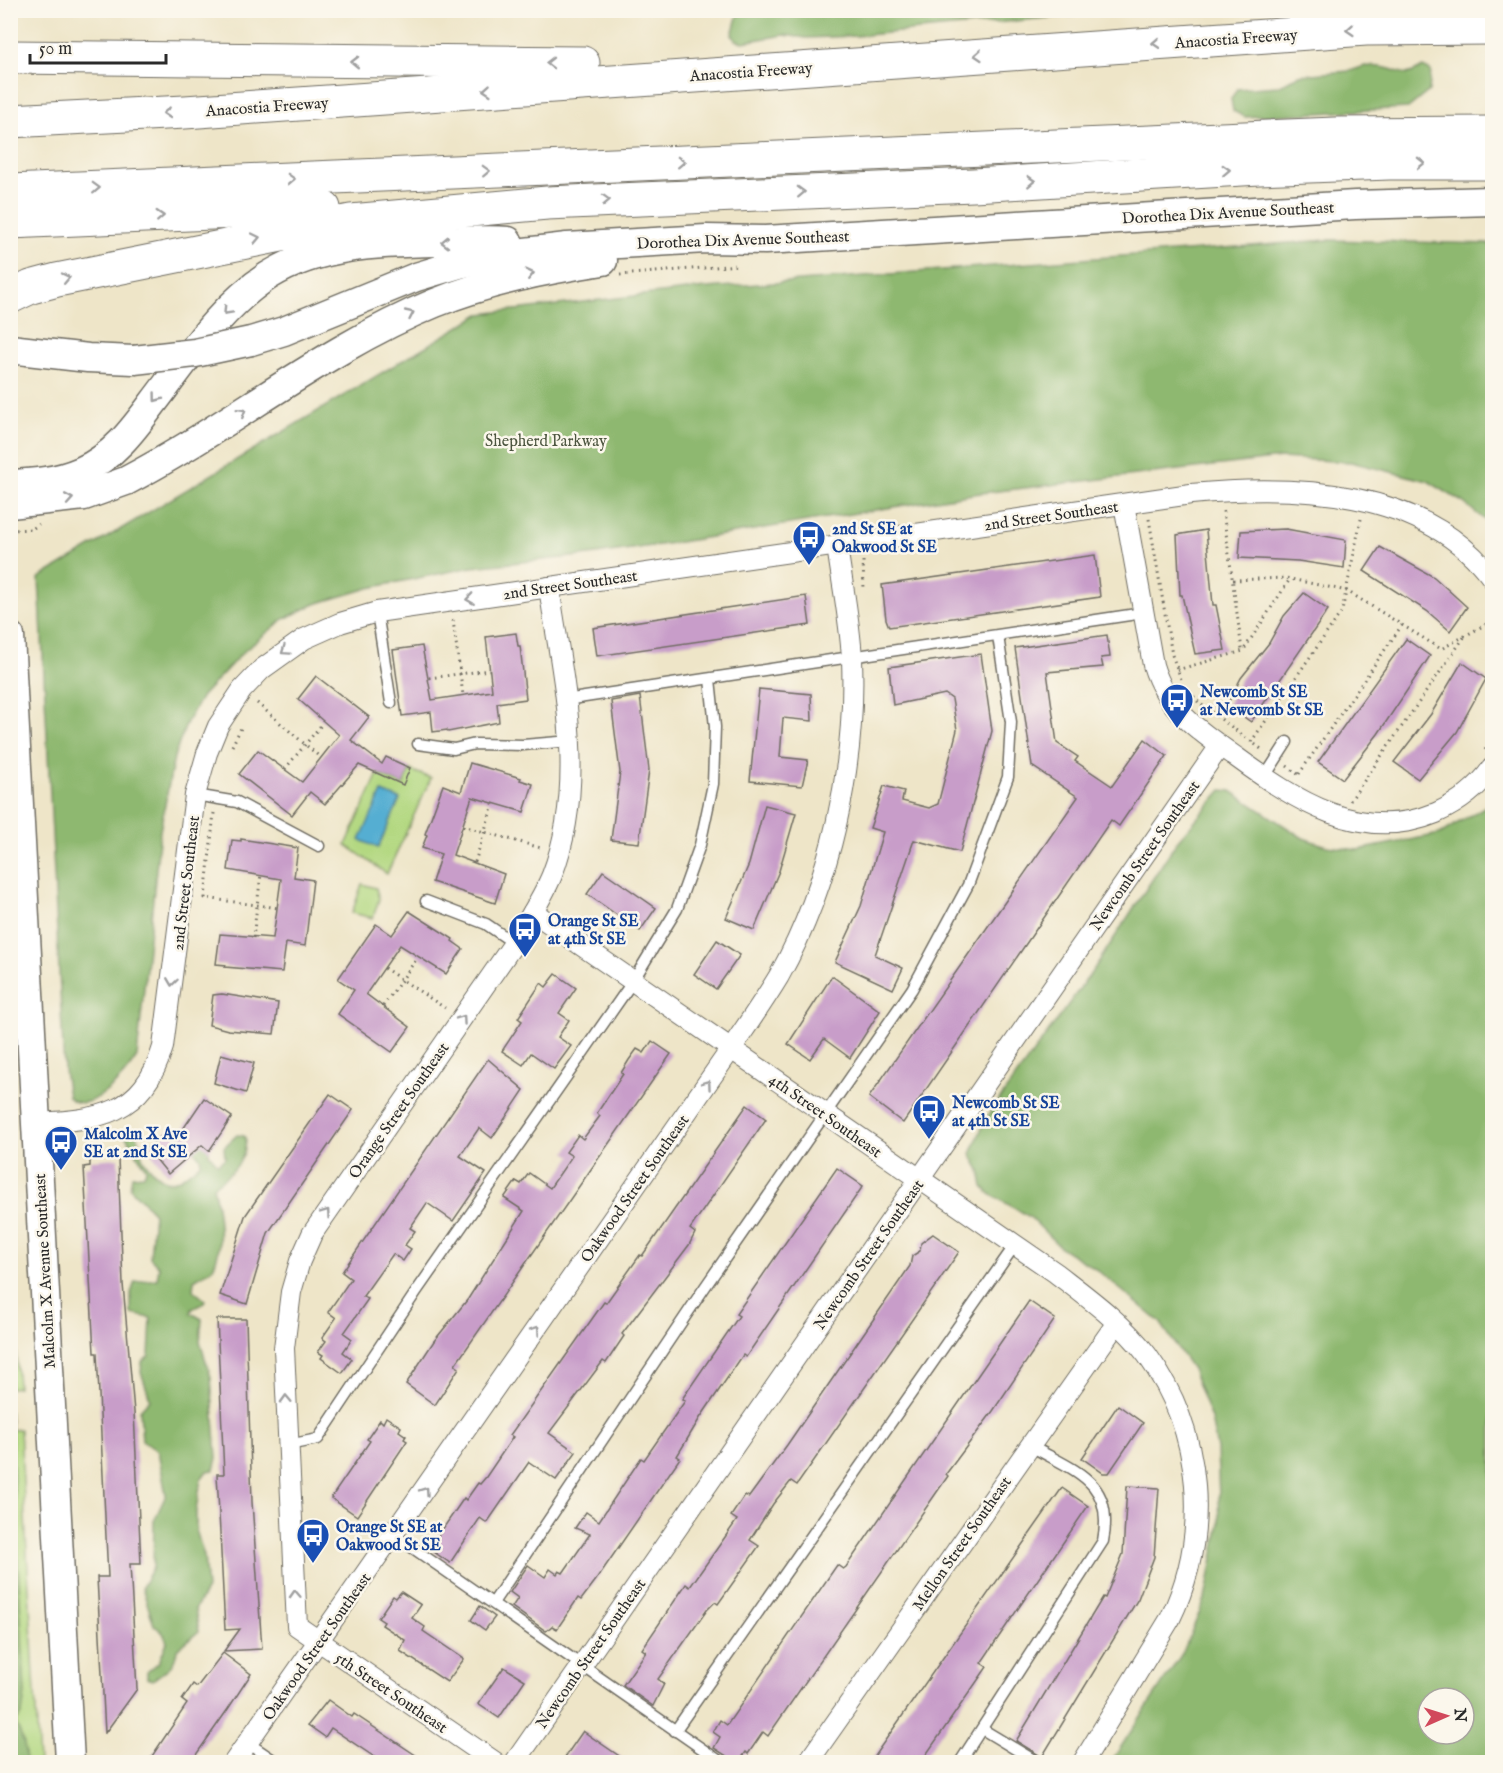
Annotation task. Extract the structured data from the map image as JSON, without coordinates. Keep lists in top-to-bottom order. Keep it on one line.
{"streets":{"highway":["Anacostia Freeway"],"main road":["Dorothea Dix Avenue Southeast","Malcolm X Avenue Southeast"],"street":["2nd Street Southeast","Newcomb Street Southeast","Orange Street Southeast","4th Street Southeast","Oakwood Street Southeast","Mellon Street Southeast","5th Street Southeast"]},"crossings":[["2nd Street Southeast","Orange Street Southeast"],["2nd Street Southeast","Oakwood Street Southeast"],["2nd Street Southeast","Malcolm X Avenue Southeast"],["Newcomb Street Southeast","4th Street Southeast"],["Orange Street Southeast","4th Street Southeast"],["Orange Street Southeast","Oakwood Street Southeast"],["Orange Street Southeast","5th Street Southeast"],["4th Street Southeast","Oakwood Street Southeast"],["4th Street Southeast","Mellon Street Southeast"],["Oakwood Street Southeast","5th Street Southeast"]],"one_way":["2nd Street Southeast","Orange Street Southeast","Oakwood Street Southeast"],"parks":["Shepherd Parkway"],"places":{"bus stop":["2nd St SE at Oakwood St SE","Newcomb St SE at Newcomb St SE","Orange St SE at 4th St SE","Newcomb St SE at 4th St SE","Malcolm X Ave SE at 2nd St SE","Orange St SE at Oakwood St SE"]},"scale_bar":"50 m","north":"right"}
